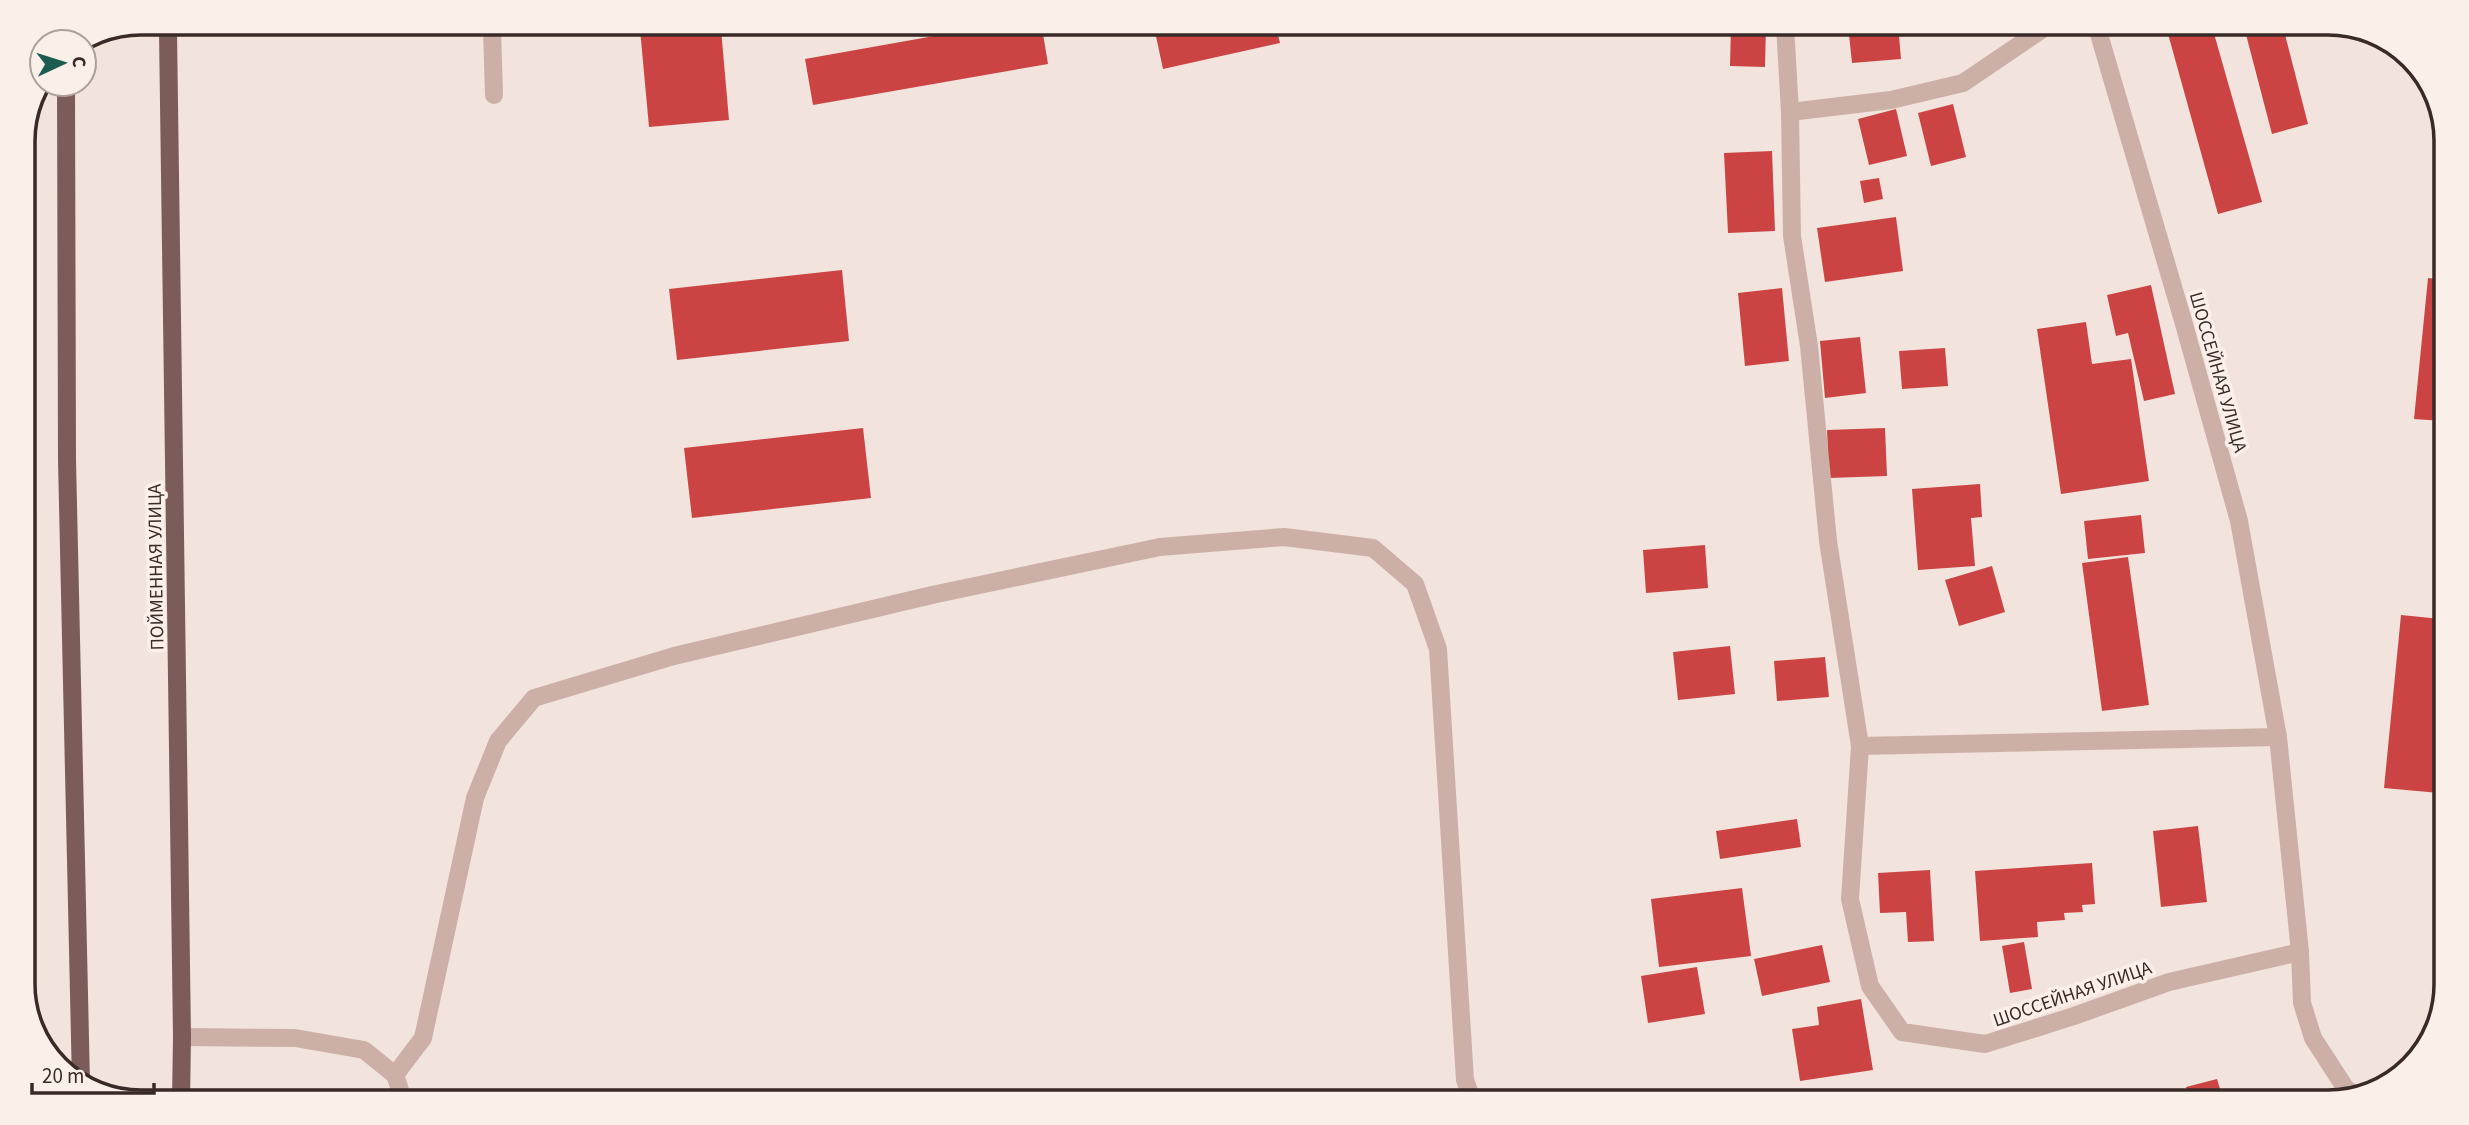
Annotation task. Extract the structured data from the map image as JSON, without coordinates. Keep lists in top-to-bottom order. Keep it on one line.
{"streets":{"main road":["ПОЙМЕННАЯ УЛИЦА"],"street":["ШОССЕЙНАЯ УЛИЦА"]},"scale_bar":"20 m","north":"right"}
